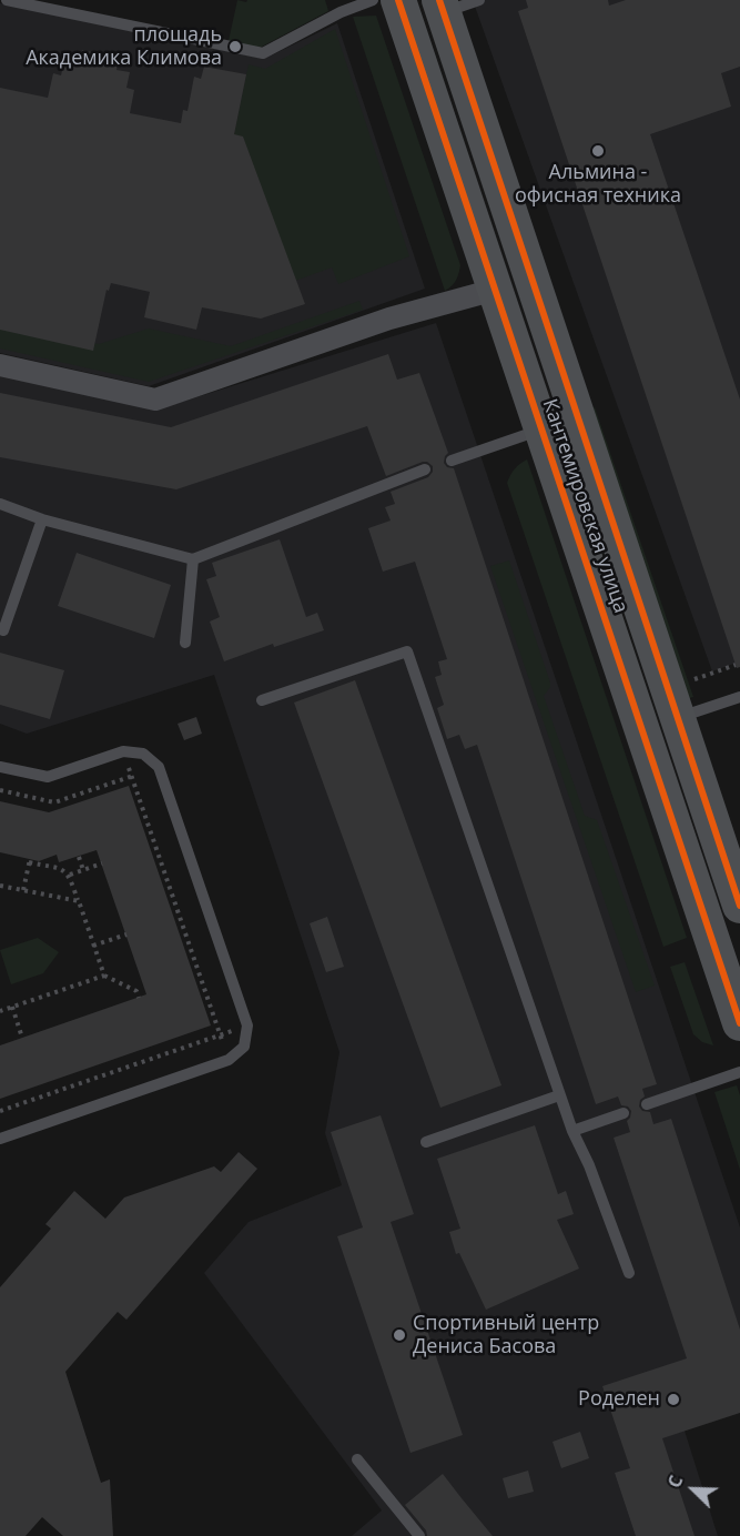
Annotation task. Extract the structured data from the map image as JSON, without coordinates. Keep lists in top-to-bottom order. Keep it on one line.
{"streets":{"main road":["Кантемировская улица"]},"places":["площадь Академика Климова","Альмина - офисная техника","Спортивный центр Дениса Басова","Роделен"],"north":"top left"}
